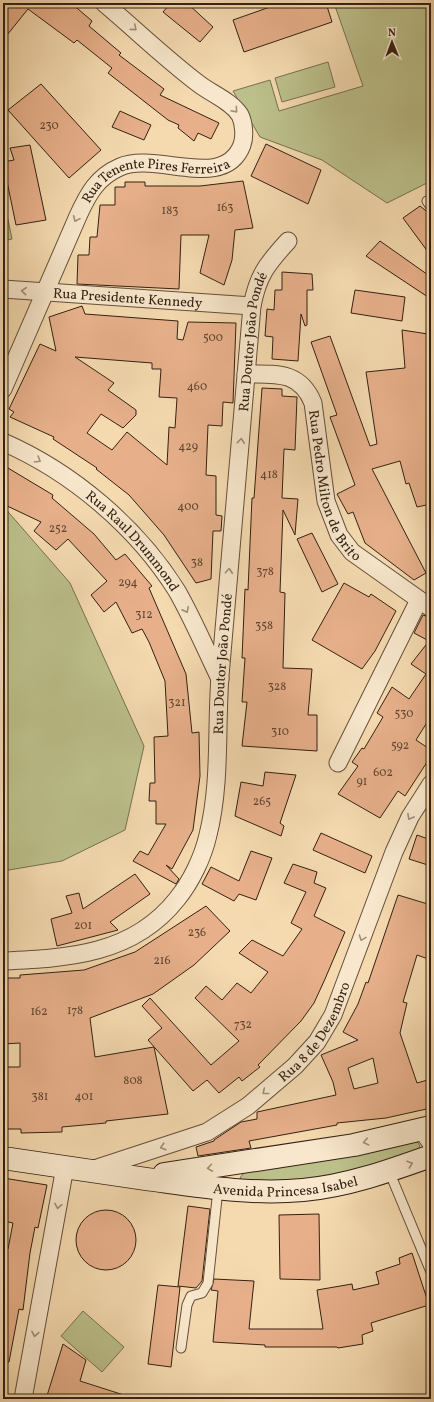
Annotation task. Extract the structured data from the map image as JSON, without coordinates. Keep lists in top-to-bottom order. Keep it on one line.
{"streets":{"main road":["Avenida Princesa Isabel"],"street":["Rua Tenente Pires Ferreira","Rua Presidente Kennedy","Rua Doutor João Pondé","Rua Pedro Milton de Brito","Rua Raul Drummond","Rua 8 de Dezembro"]},"crossings":[["Rua Tenente Pires Ferreira","Rua Presidente Kennedy"],["Rua Presidente Kennedy","Rua Doutor João Pondé"],["Rua Doutor João Pondé","Rua Pedro Milton de Brito"],["Rua Doutor João Pondé","Rua Raul Drummond"],["Rua 8 de Dezembro","Avenida Princesa Isabel"]],"one_way":["Rua Doutor João Pondé","Rua Raul Drummond","Rua 8 de Dezembro"],"house_numbers":["230","163","183","500","460","429","418","400","252","38","378","294","312","358","328","321","530","310","592","602","91","265","201","236","216","178","162","732","808","381","401"],"north":"top"}
